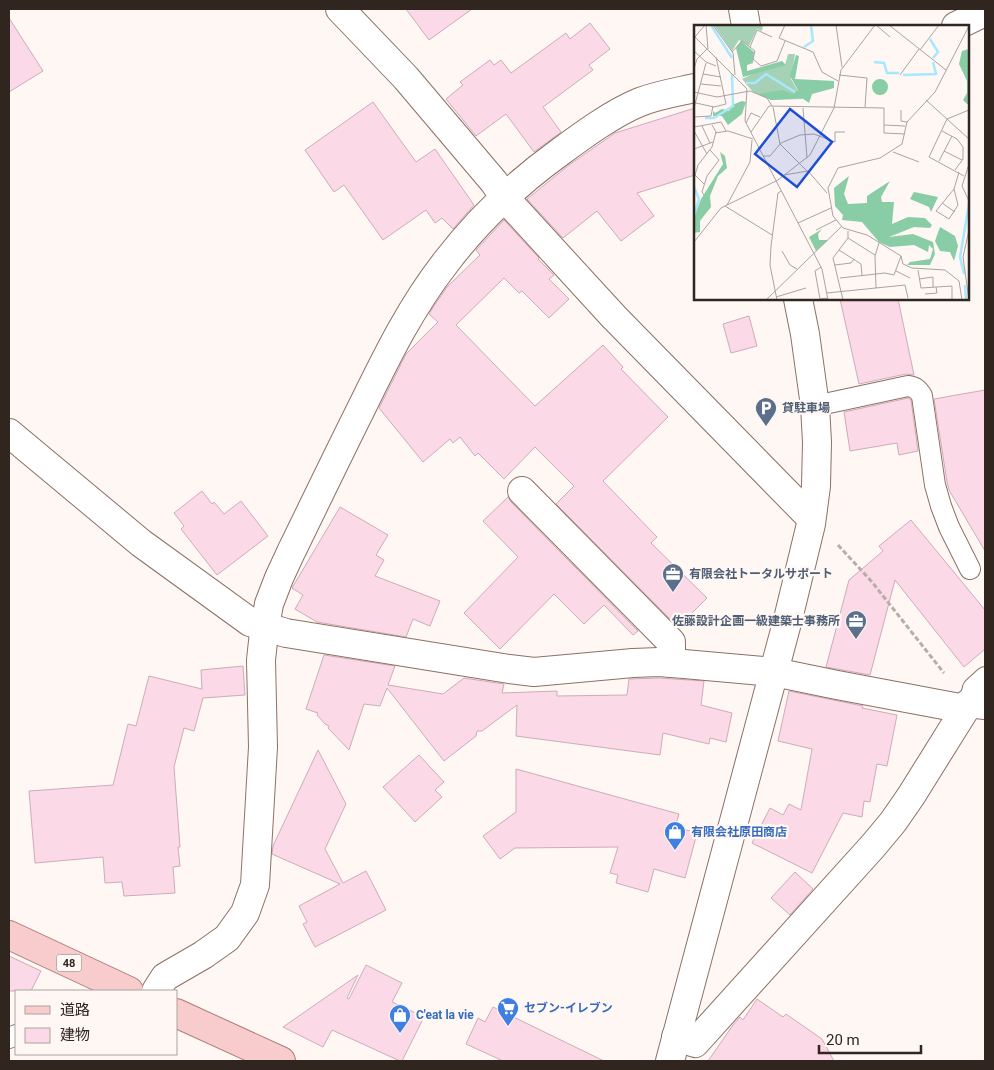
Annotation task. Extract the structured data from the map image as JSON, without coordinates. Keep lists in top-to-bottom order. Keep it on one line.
{"streets":{"main road":["48"]},"places":{"parking":["貸駐車場"],"office":["有限会社トータルサポート","佐藤設計企画一級建築士事務所"],"shop":["有限会社原田商店","C'eat la vie"],"supermarket":["セブン-イレブン"]},"legend":["道路","建物"],"scale_bar":"20 m"}
